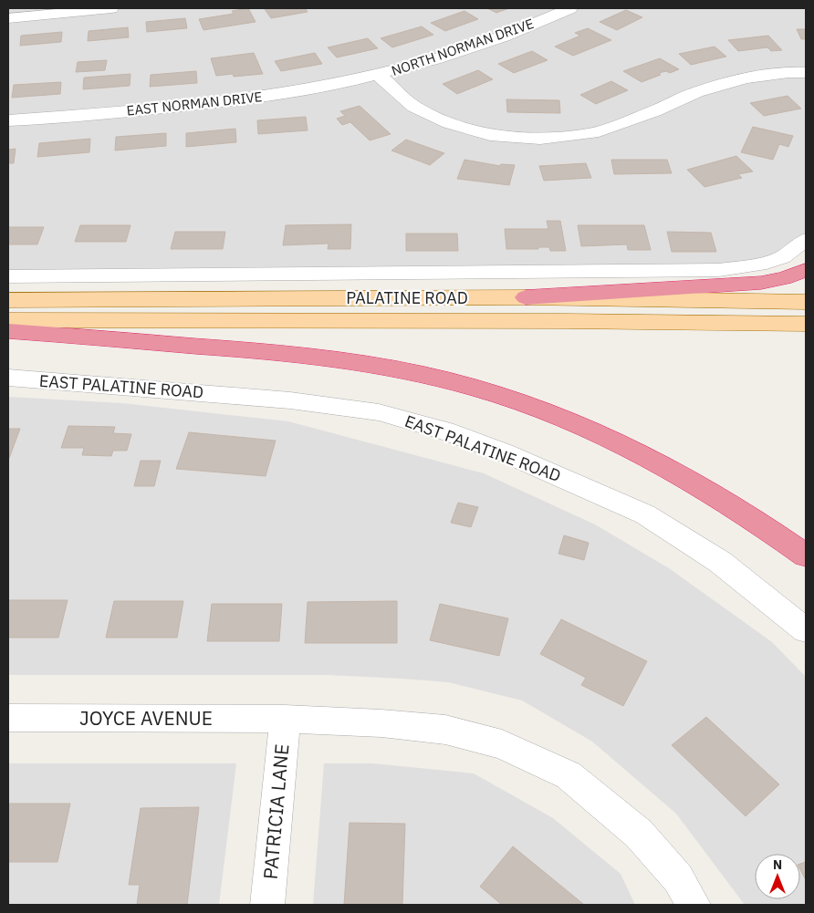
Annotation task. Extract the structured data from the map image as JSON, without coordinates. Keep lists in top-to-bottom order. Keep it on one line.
{"streets":{"main road":["PALATINE ROAD"],"street":["NORTH NORMAN DRIVE","EAST NORMAN DRIVE","EAST PALATINE ROAD","JOYCE AVENUE","PATRICIA LANE"]},"crossings":[["NORTH NORMAN DRIVE","EAST NORMAN DRIVE"],["JOYCE AVENUE","PATRICIA LANE"]],"north":"top"}
